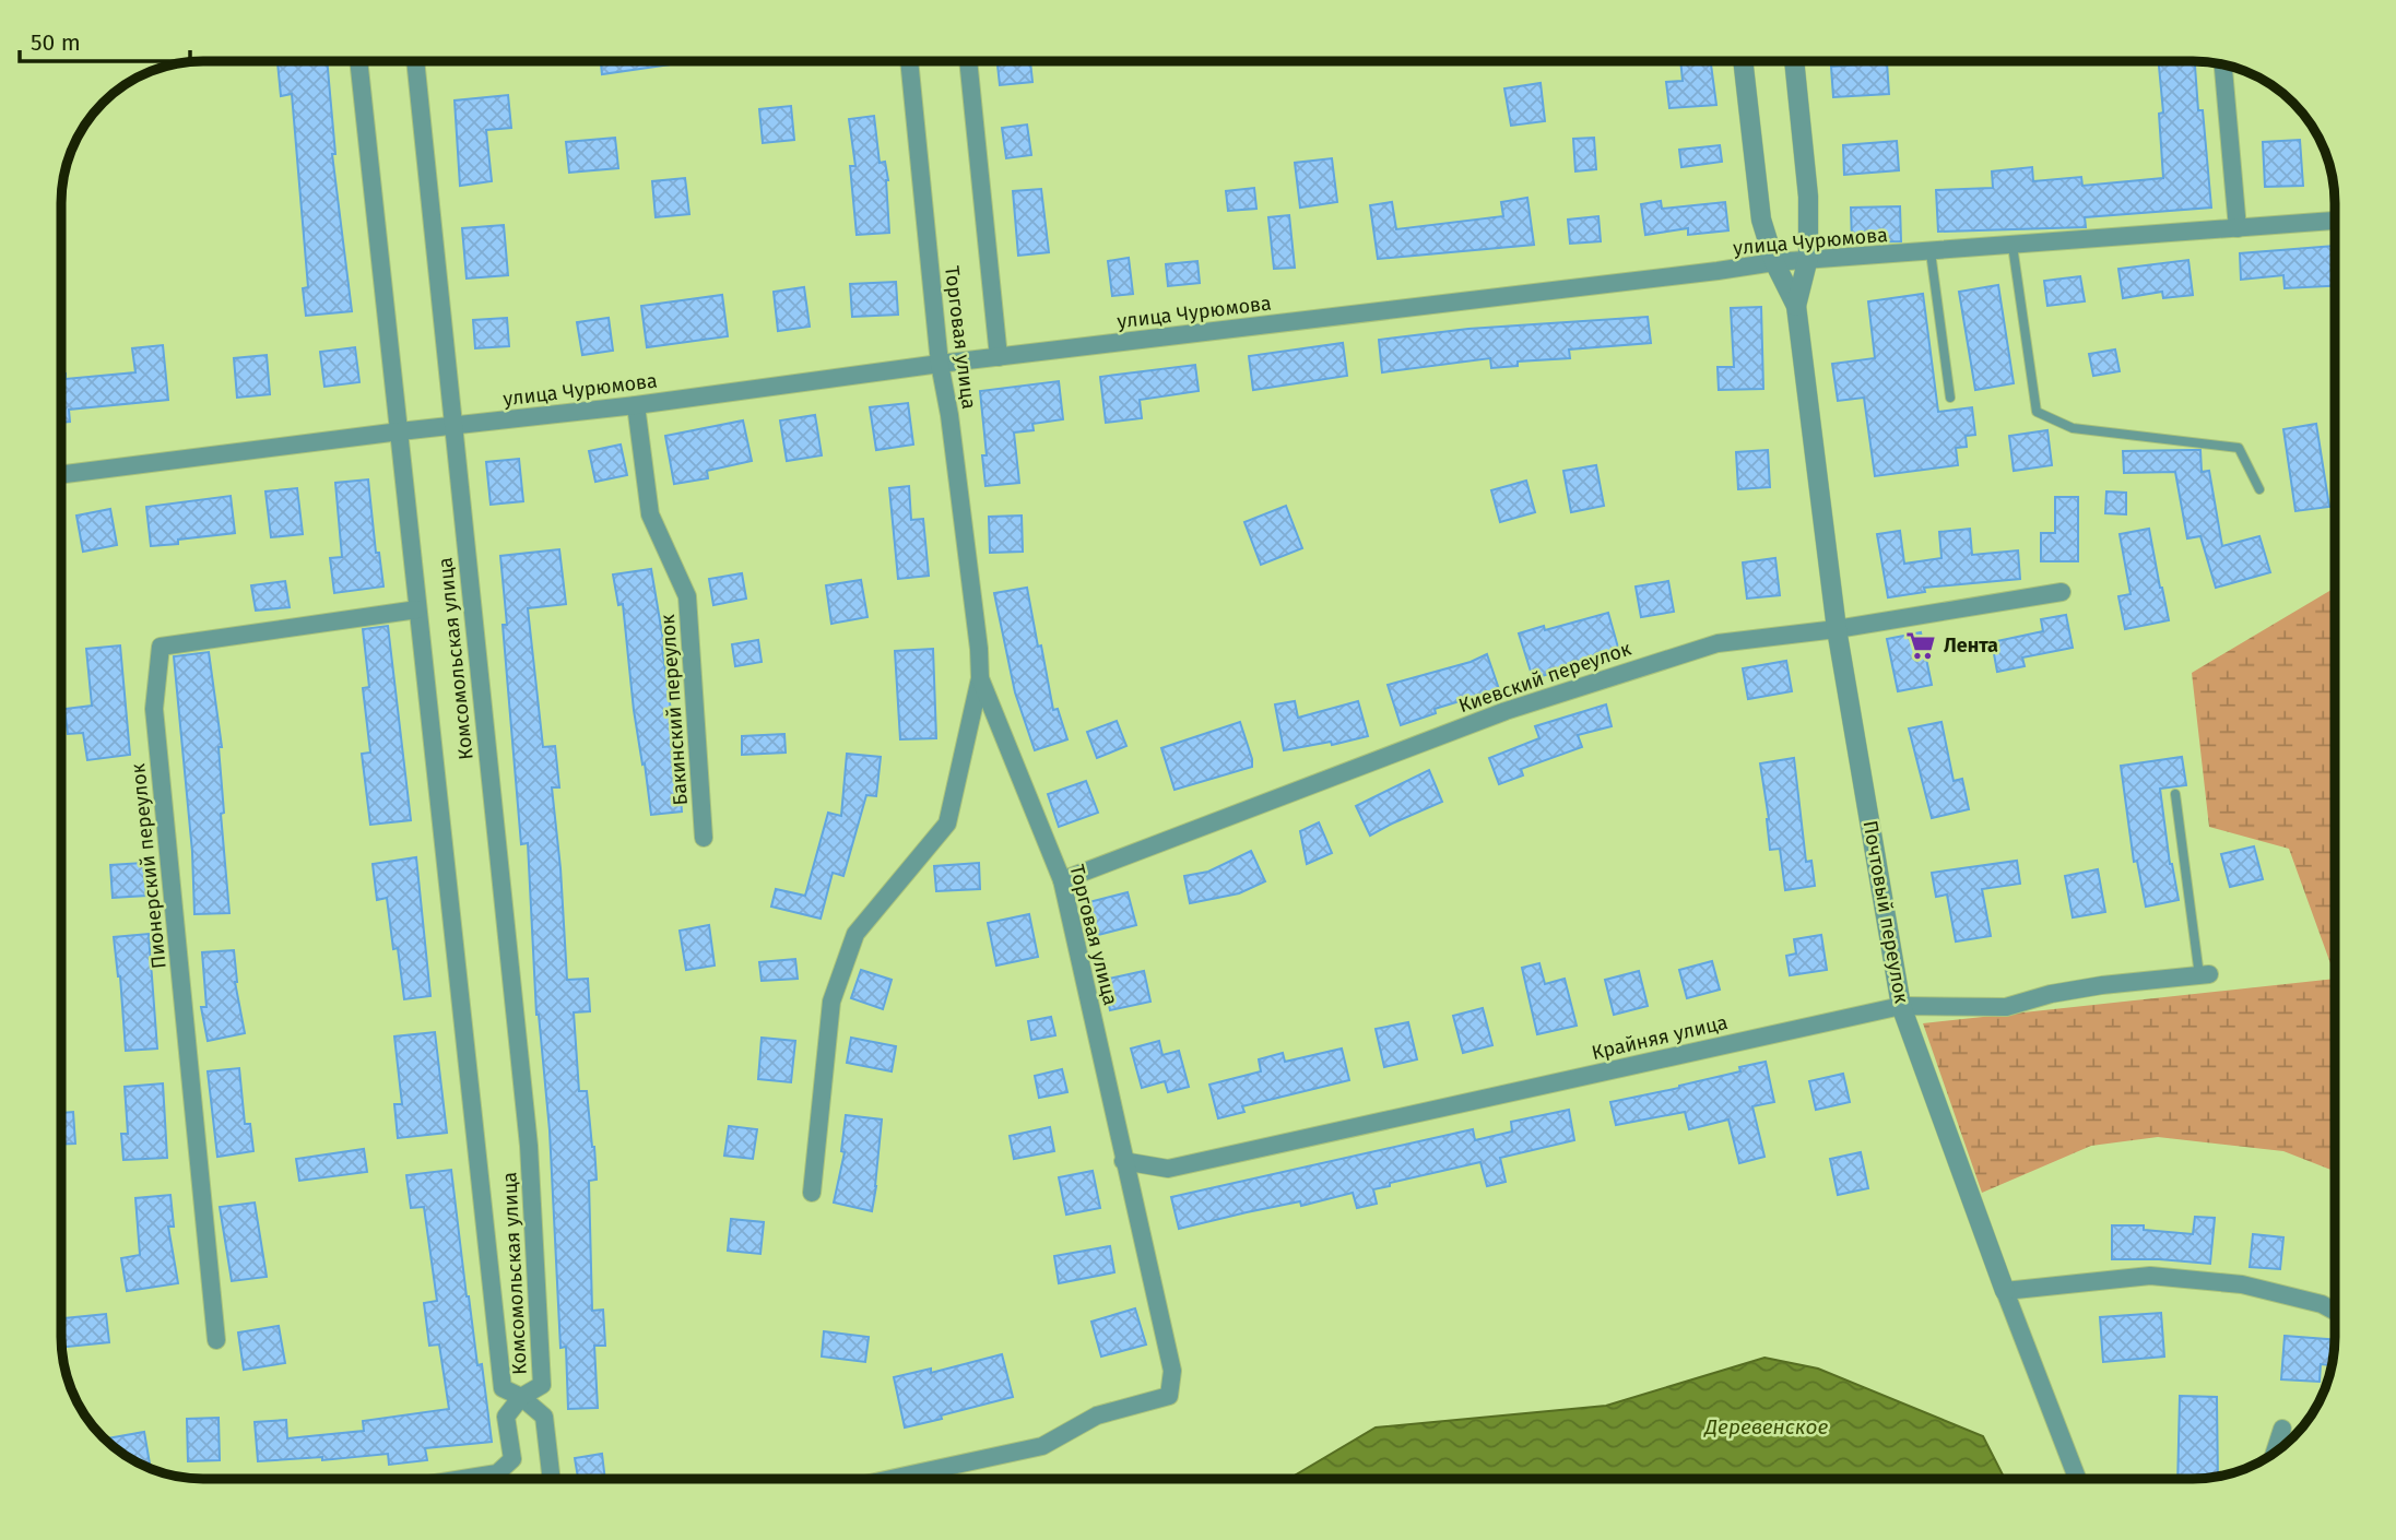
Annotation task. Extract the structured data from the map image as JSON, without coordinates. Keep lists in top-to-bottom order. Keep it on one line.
{"streets":{"street":["улица Чурюмова","Торговая улица","Комсомольская улица","Киевский переулок","Бакинский переулок","Пионерский переулок","Почтовый переулок","Крайняя улица"]},"crossings":[["улица Чурюмова","Торговая улица"],["улица Чурюмова","Комсомольская улица"],["улица Чурюмова","Бакинский переулок"],["улица Чурюмова","Почтовый переулок"],["Торговая улица","Киевский переулок"],["Торговая улица","Крайняя улица"],["Комсомольская улица","Пионерский переулок"],["Киевский переулок","Почтовый переулок"],["Почтовый переулок","Крайняя улица"]],"water":["Деревенское"],"places":{"supermarket":["Лента"]},"scale_bar":"50 m"}
